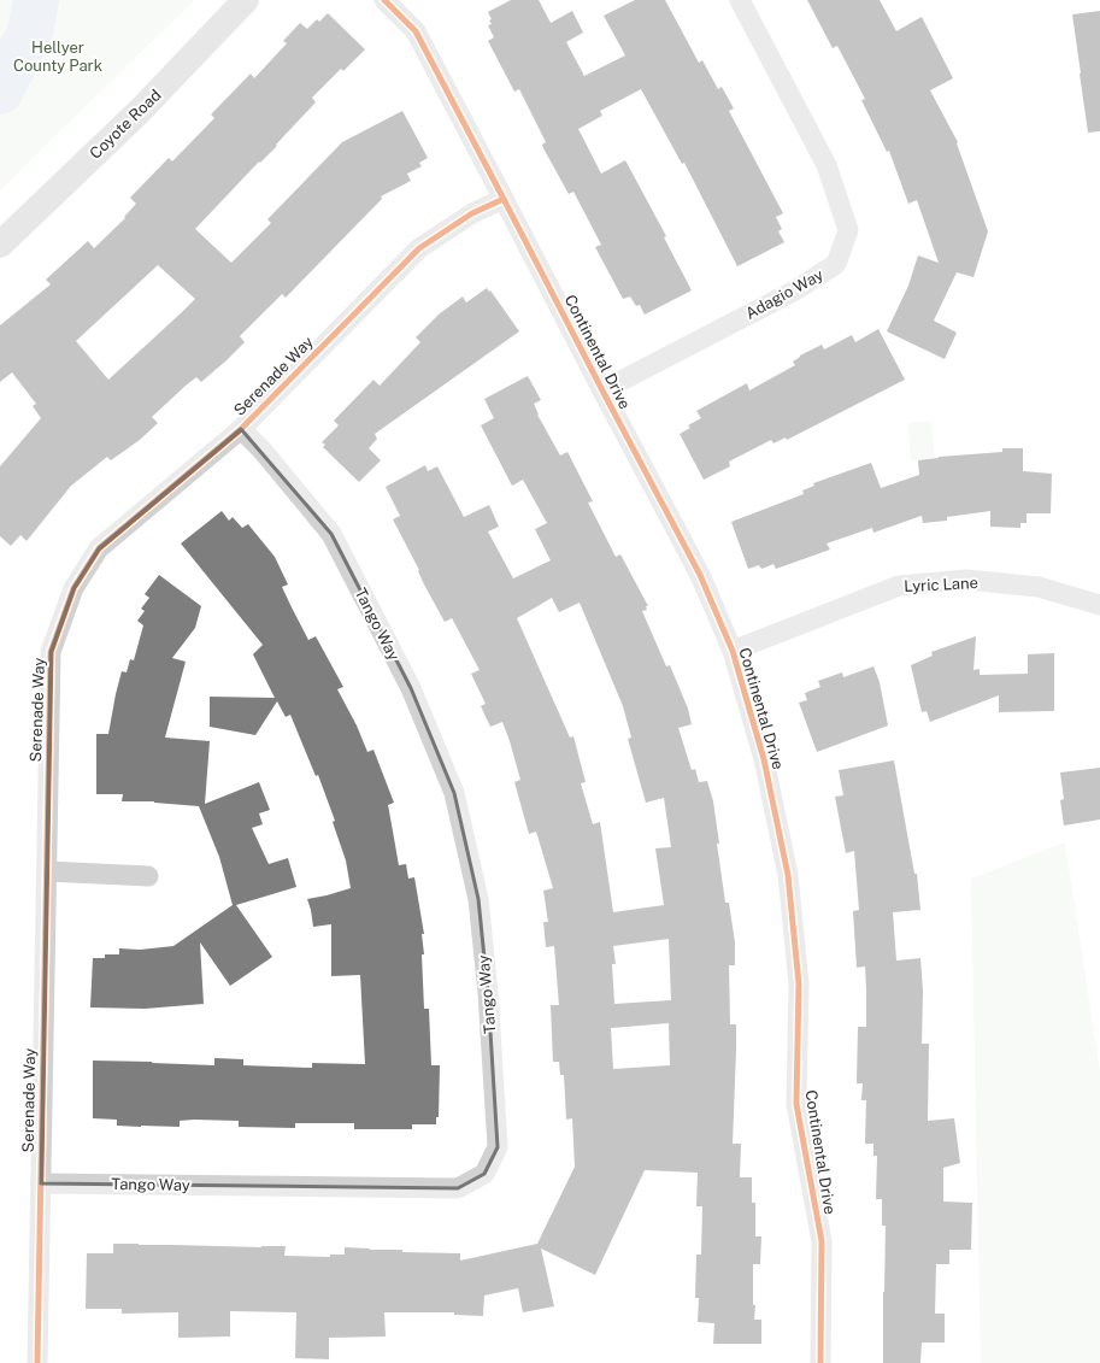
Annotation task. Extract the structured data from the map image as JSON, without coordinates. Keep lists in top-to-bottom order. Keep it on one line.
{"streets":{"street":["Coyote Road","Adagio Way","Continental Drive","Serenade Way","Lyric Lane","Tango Way"]},"crossings":[["Adagio Way","Continental Drive"],["Continental Drive","Serenade Way"],["Continental Drive","Lyric Lane"],["Serenade Way","Tango Way"]],"parks":["Hellyer County Park"]}
